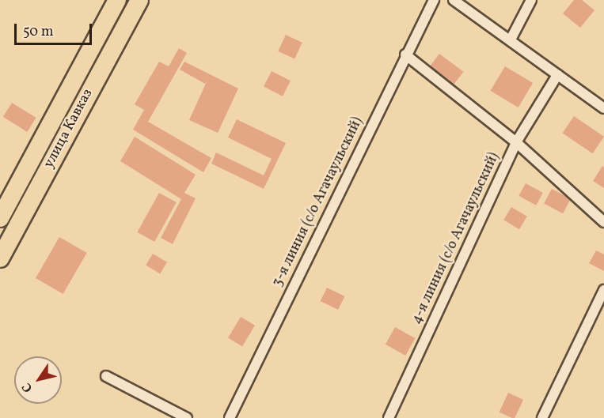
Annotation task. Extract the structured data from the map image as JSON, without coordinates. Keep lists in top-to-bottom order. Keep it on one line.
{"streets":{"highway":["улица Кавказ"],"street":["3-я линия (с/о Агачаульский)","4-я линия (с/о Агачаульский)"]},"scale_bar":"50 m","north":"bottom left"}
